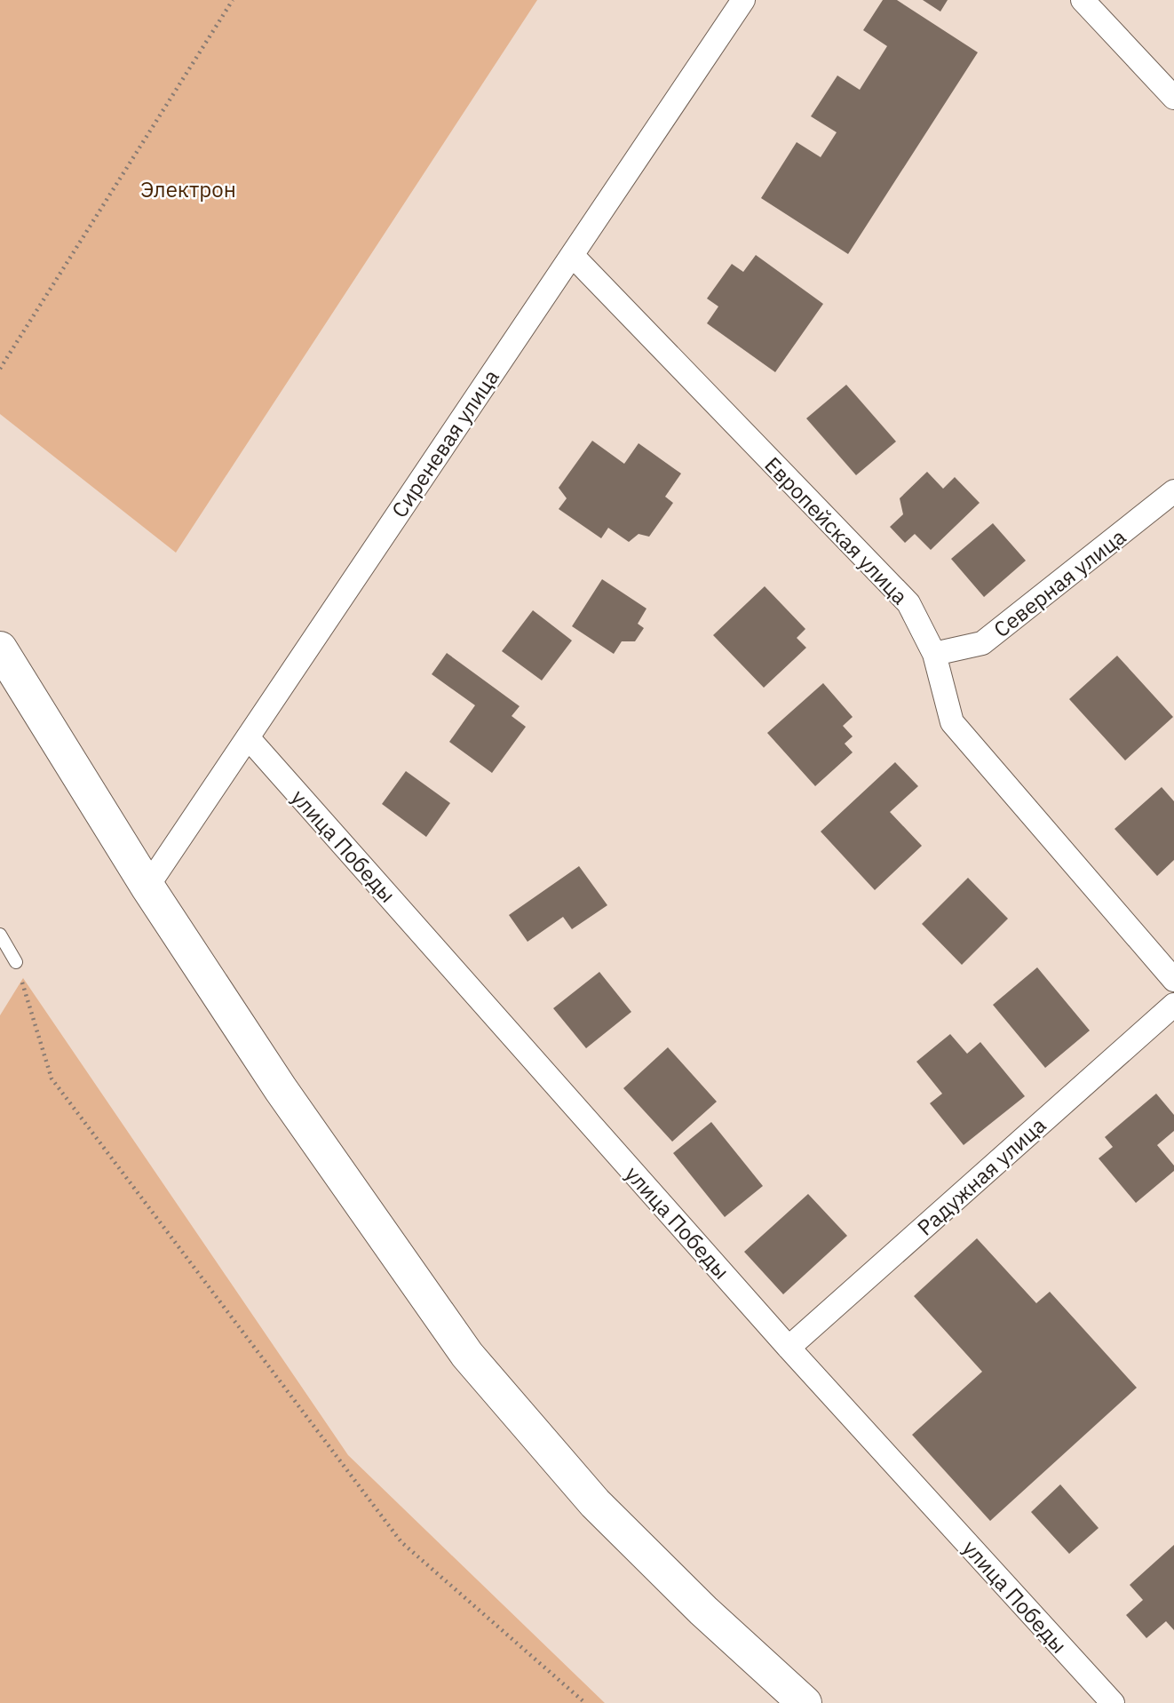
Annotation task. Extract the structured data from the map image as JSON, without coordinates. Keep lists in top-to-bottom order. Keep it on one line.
{"streets":{"street":["Сиреневая улица","Европейская улица","Северная улица","улица Победы","Радужная улица"]},"crossings":[["Сиреневая улица","Европейская улица"],["Сиреневая улица","улица Победы"],["Европейская улица","Северная улица"],["улица Победы","Радужная улица"]],"parks":["Электрон"]}
